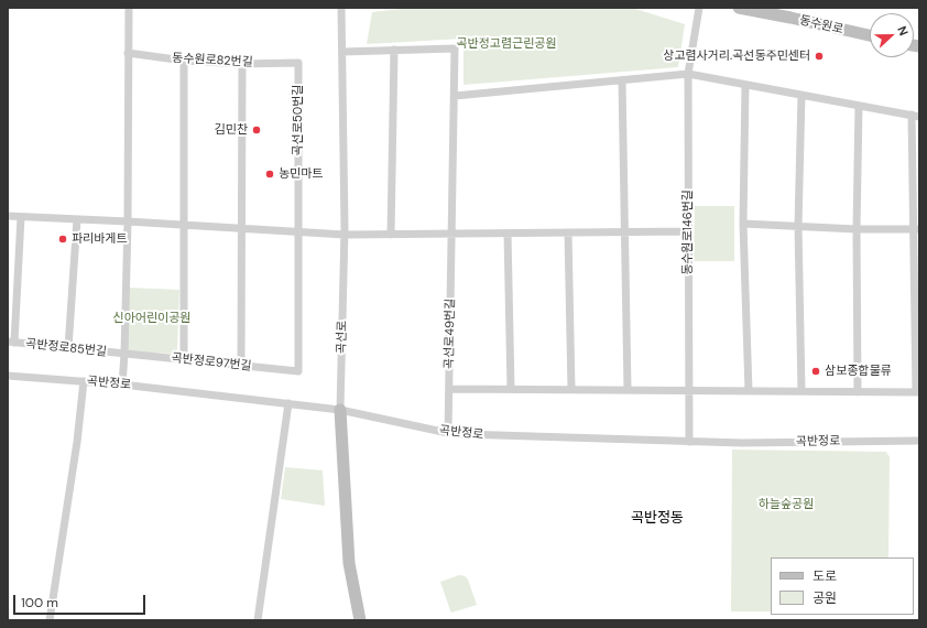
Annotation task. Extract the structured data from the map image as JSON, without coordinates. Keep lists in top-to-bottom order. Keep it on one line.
{"streets":{"main road":["동수원로","곡선로"],"street":["동수원로82번길","곡선로50번길","동수원로146번길","곡선로49번길","곡반정로85번길","곡반정로97번길","곡반정로"]},"crossings":[["동수원로82번길","곡선로50번길"],["곡선로50번길","곡반정로97번길"],["동수원로146번길","곡반정로"],["곡선로49번길","곡반정로"],["곡선로","곡반정로"],["곡반정로85번길","곡반정로97번길"]],"districts":["곡반정동"],"parks":["곡반정고렴근린공원","신아어린이공원","하늘숲공원"],"places":["상고렴사거리.곡선동주민센터","김민찬","농민마트","파리바게트","삼보종합물류"],"legend":["도로","공원"],"scale_bar":"100 m","north":"right"}
